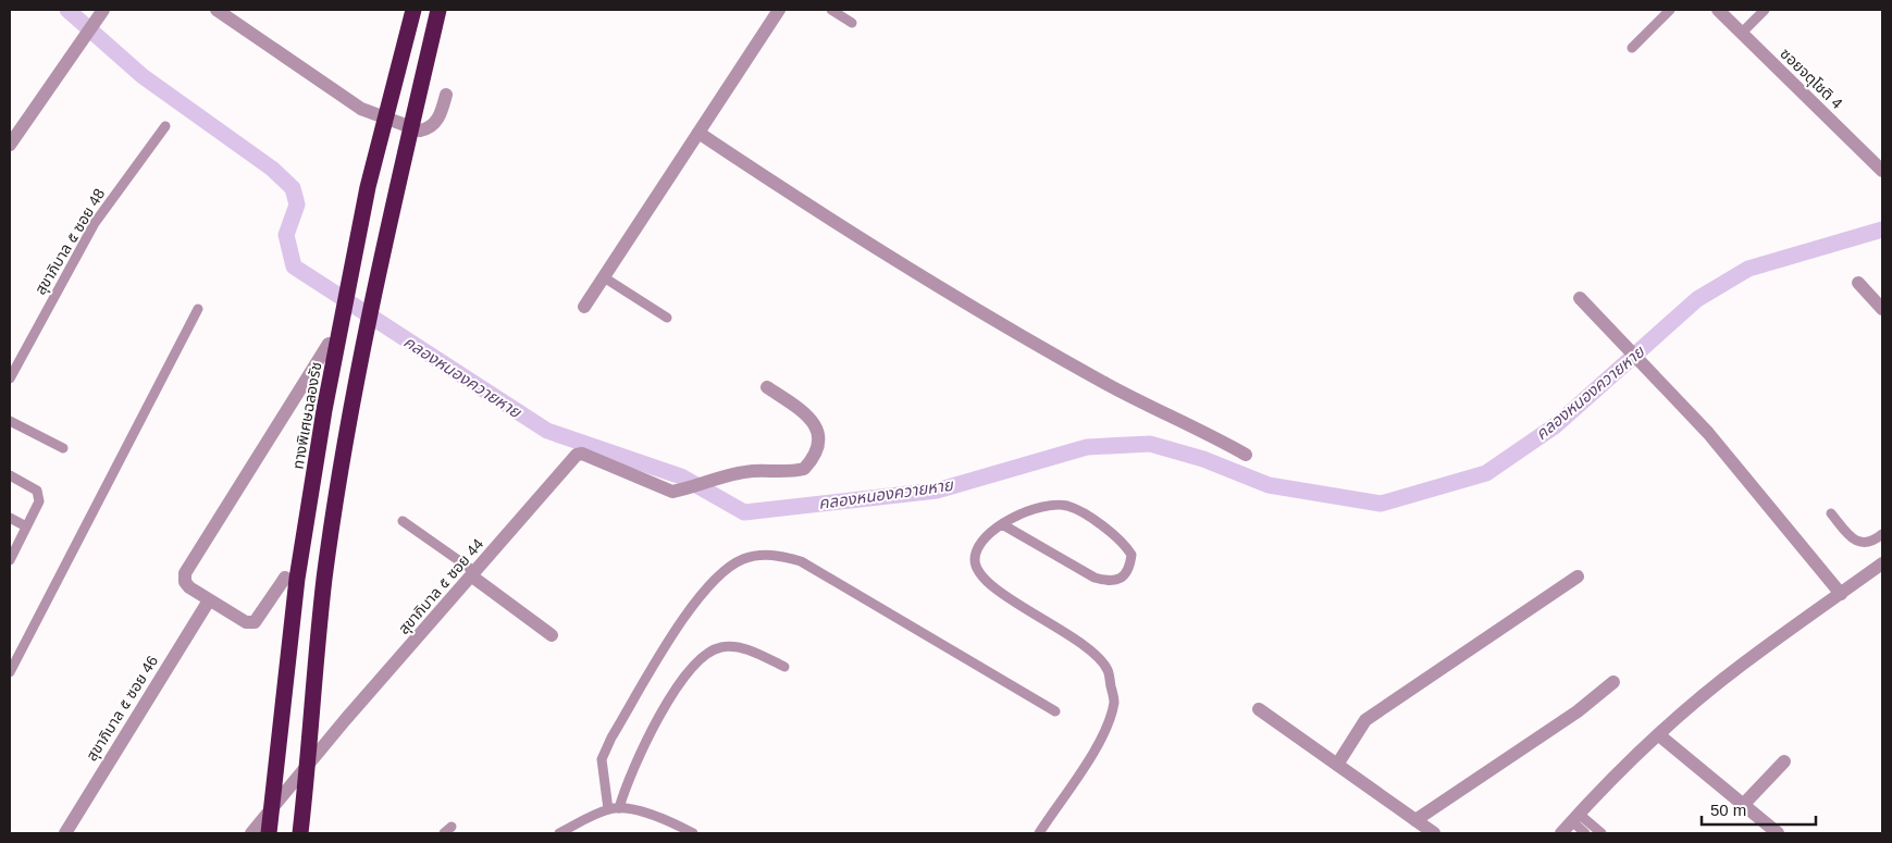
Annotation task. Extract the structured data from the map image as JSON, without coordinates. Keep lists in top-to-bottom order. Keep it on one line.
{"streets":{"highway":["ทางพิเศษฉลองรัช"],"street":["ซอยจตุโชติ 4","สุขาภิบาล ๕ ซอย 44","สุขาภิบาล ๕ ซอย 46"],"lane":["สุขาภิบาล ๕ ซอย 48"]},"water":["คลองหนองควายหาย"],"scale_bar":"50 m"}
